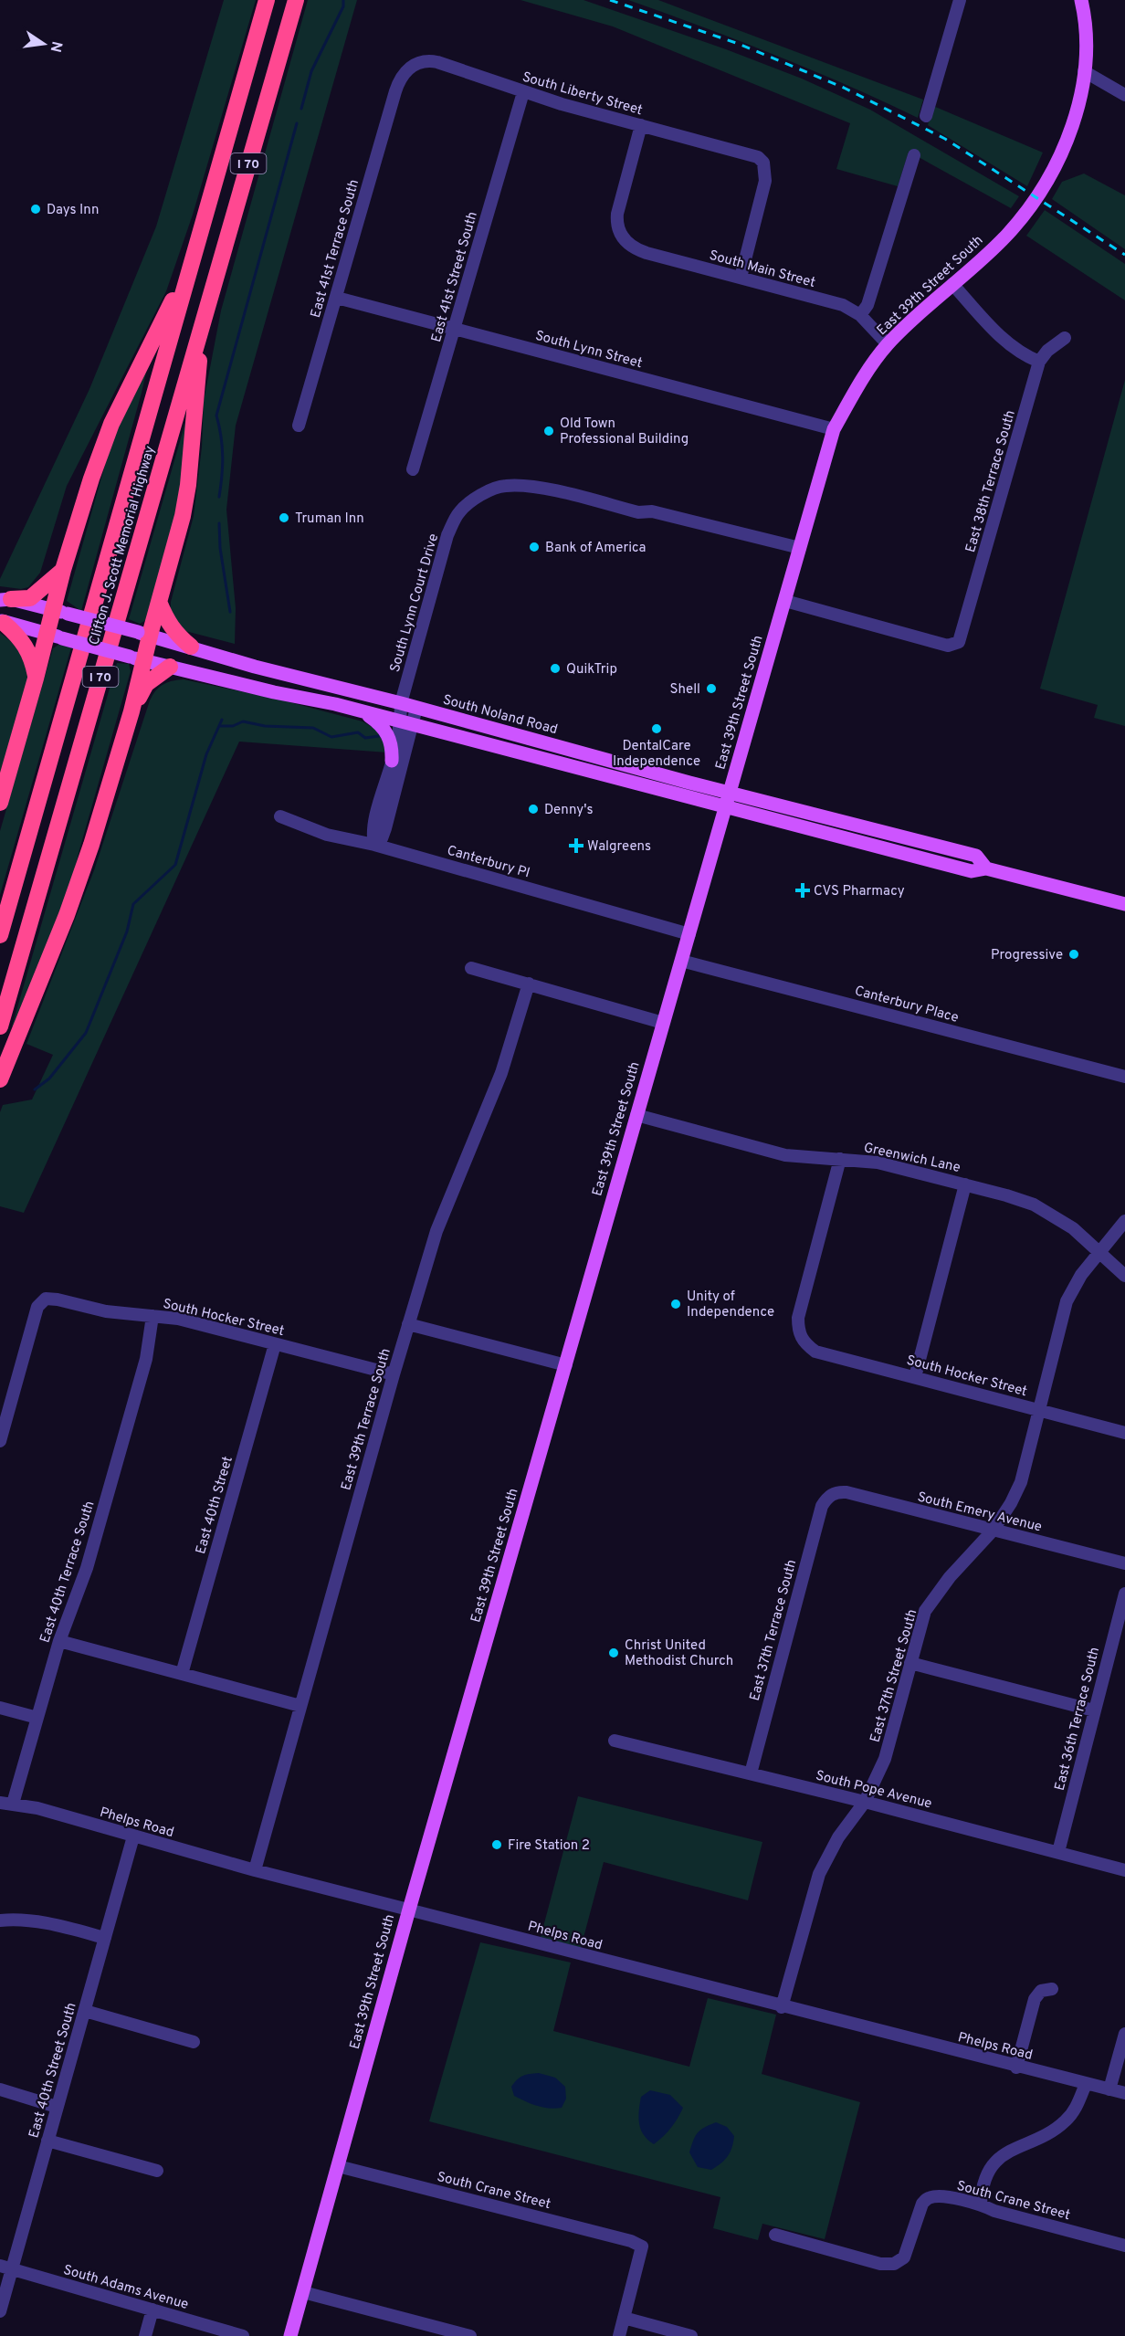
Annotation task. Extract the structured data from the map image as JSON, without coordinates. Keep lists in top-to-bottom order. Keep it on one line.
{"streets":{"highway":["I 70","Clifton J. Scott Memorial Highway"],"main road":["East 39th Street South","South Noland Road"],"street":["South Liberty Street","East 41st Terrace South","South Main Street","East 41st Street South","South Lynn Street","East 38th Terrace South","South Lynn Court Drive","Canterbury Pl","Canterbury Place","Greenwich Lane","South Hocker Street","East 39th Terrace South","East 40th Street","South Emery Avenue","East 40th Terrace South","East 37th Terrace South","East 37th Street South","East 36th Terrace South","South Pope Avenue","Phelps Road","East 40th Street South","South Crane Street","South Adams Avenue"]},"crossings":[["South Liberty Street","East 41st Terrace South"],["South Liberty Street","South Main Street"],["South Liberty Street","East 41st Street South"],["I 70","Clifton J. Scott Memorial Highway"],["East 41st Terrace South","South Lynn Street"],["South Main Street","East 39th Street South"],["East 41st Street South","South Lynn Street"],["East 39th Street South","South Lynn Street"],["East 39th Street South","East 38th Terrace South"],["East 39th Street South","South Lynn Court Drive"],["East 39th Street South","South Noland Road"],["East 39th Street South","Canterbury Pl"],["East 39th Street South","Canterbury Place"],["East 39th Street South","Greenwich Lane"],["East 39th Street South","Phelps Road"],["East 39th Street South","South Crane Street"],["South Lynn Court Drive","South Noland Road"],["South Lynn Court Drive","Canterbury Pl"],["Greenwich Lane","South Hocker Street"],["Greenwich Lane","East 37th Street South"],["South Hocker Street","East 39th Terrace South"],["South Hocker Street","East 40th Street"],["South Hocker Street","East 40th Terrace South"],["South Hocker Street","East 37th Street South"],["East 39th Terrace South","Phelps Road"],["South Emery Avenue","East 37th Terrace South"],["South Emery Avenue","East 37th Street South"],["East 40th Terrace South","Phelps Road"],["East 37th Terrace South","South Pope Avenue"],["East 37th Street South","South Pope Avenue"],["East 37th Street South","Phelps Road"],["East 36th Terrace South","South Pope Avenue"],["Phelps Road","East 40th Street South"],["East 40th Street South","South Adams Avenue"]],"places":{"other":["Days Inn","Old Town Professional Building","Truman Inn","Bank of America","QuikTrip","Shell","DentalCare Independence","Denny's","Progressive","Unity of Independence","Christ United Methodist Church","Fire Station 2"],"health":["Walgreens","CVS Pharmacy"]},"north":"right"}
